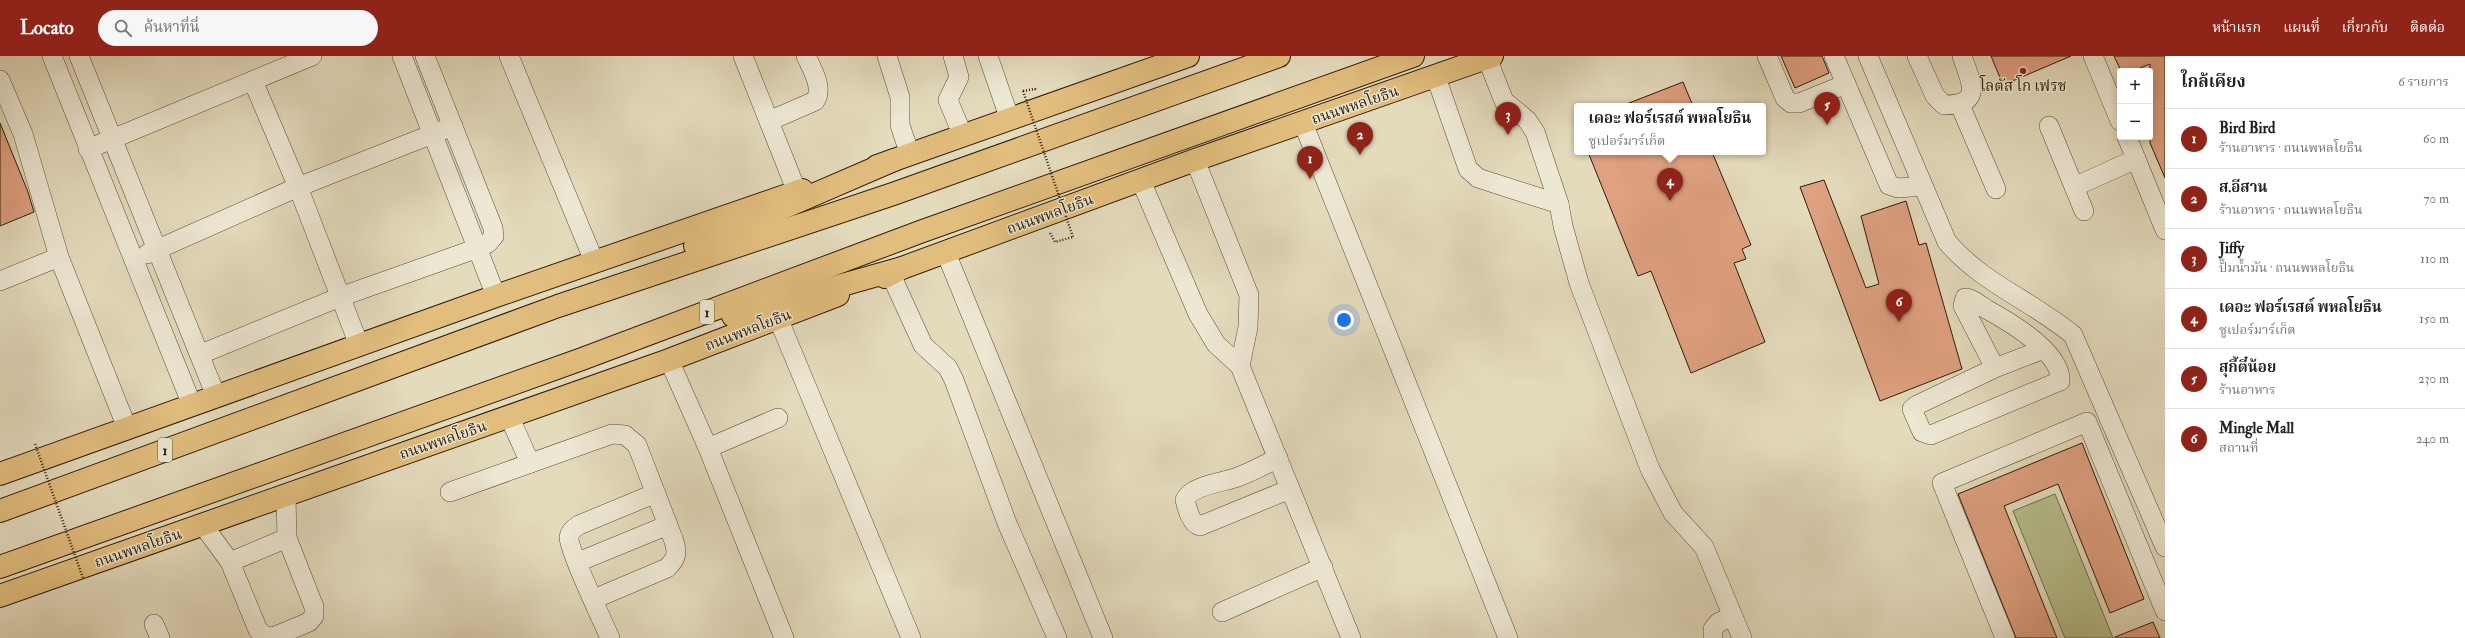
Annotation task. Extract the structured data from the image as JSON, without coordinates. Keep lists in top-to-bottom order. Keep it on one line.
{"streets":{"main road":["ถนนพหลโยธิน","1"]},"places":["โลตัส โก เฟรช"],"page":{"header":"Locato","search":"ค้นหาที่นี่","nav":["หน้าแรก","แผนที่","เกี่ยวกับ","ติดต่อ"],"heading":["ใกล้เคียง","6 รายการ"],"map_buttons":["+","−"],"pins":["5","3","2","1","4","6"],"popup":["เดอะ ฟอร์เรสต์ พหลโยธิน","ซูเปอร์มาร์เก็ต"],"list":[{"mark":"1","name":"Bird Bird","note":"ร้านอาหาร · ถนนพหลโยธิน","value":"60 m"},{"mark":"2","name":"ส.อีสาน","note":"ร้านอาหาร · ถนนพหลโยธิน","value":"70 m"},{"mark":"3","name":"Jiffy","note":"ปั๊มน้ำมัน · ถนนพหลโยธิน","value":"110 m"},{"mark":"4","name":"เดอะ ฟอร์เรสต์ พหลโยธิน","note":"ซูเปอร์มาร์เก็ต","value":"150 m"},{"mark":"5","name":"สุกี้ตี๋น้อย","note":"ร้านอาหาร","value":"230 m"},{"mark":"6","name":"Mingle Mall","note":"สถานที่","value":"240 m"}]}}
